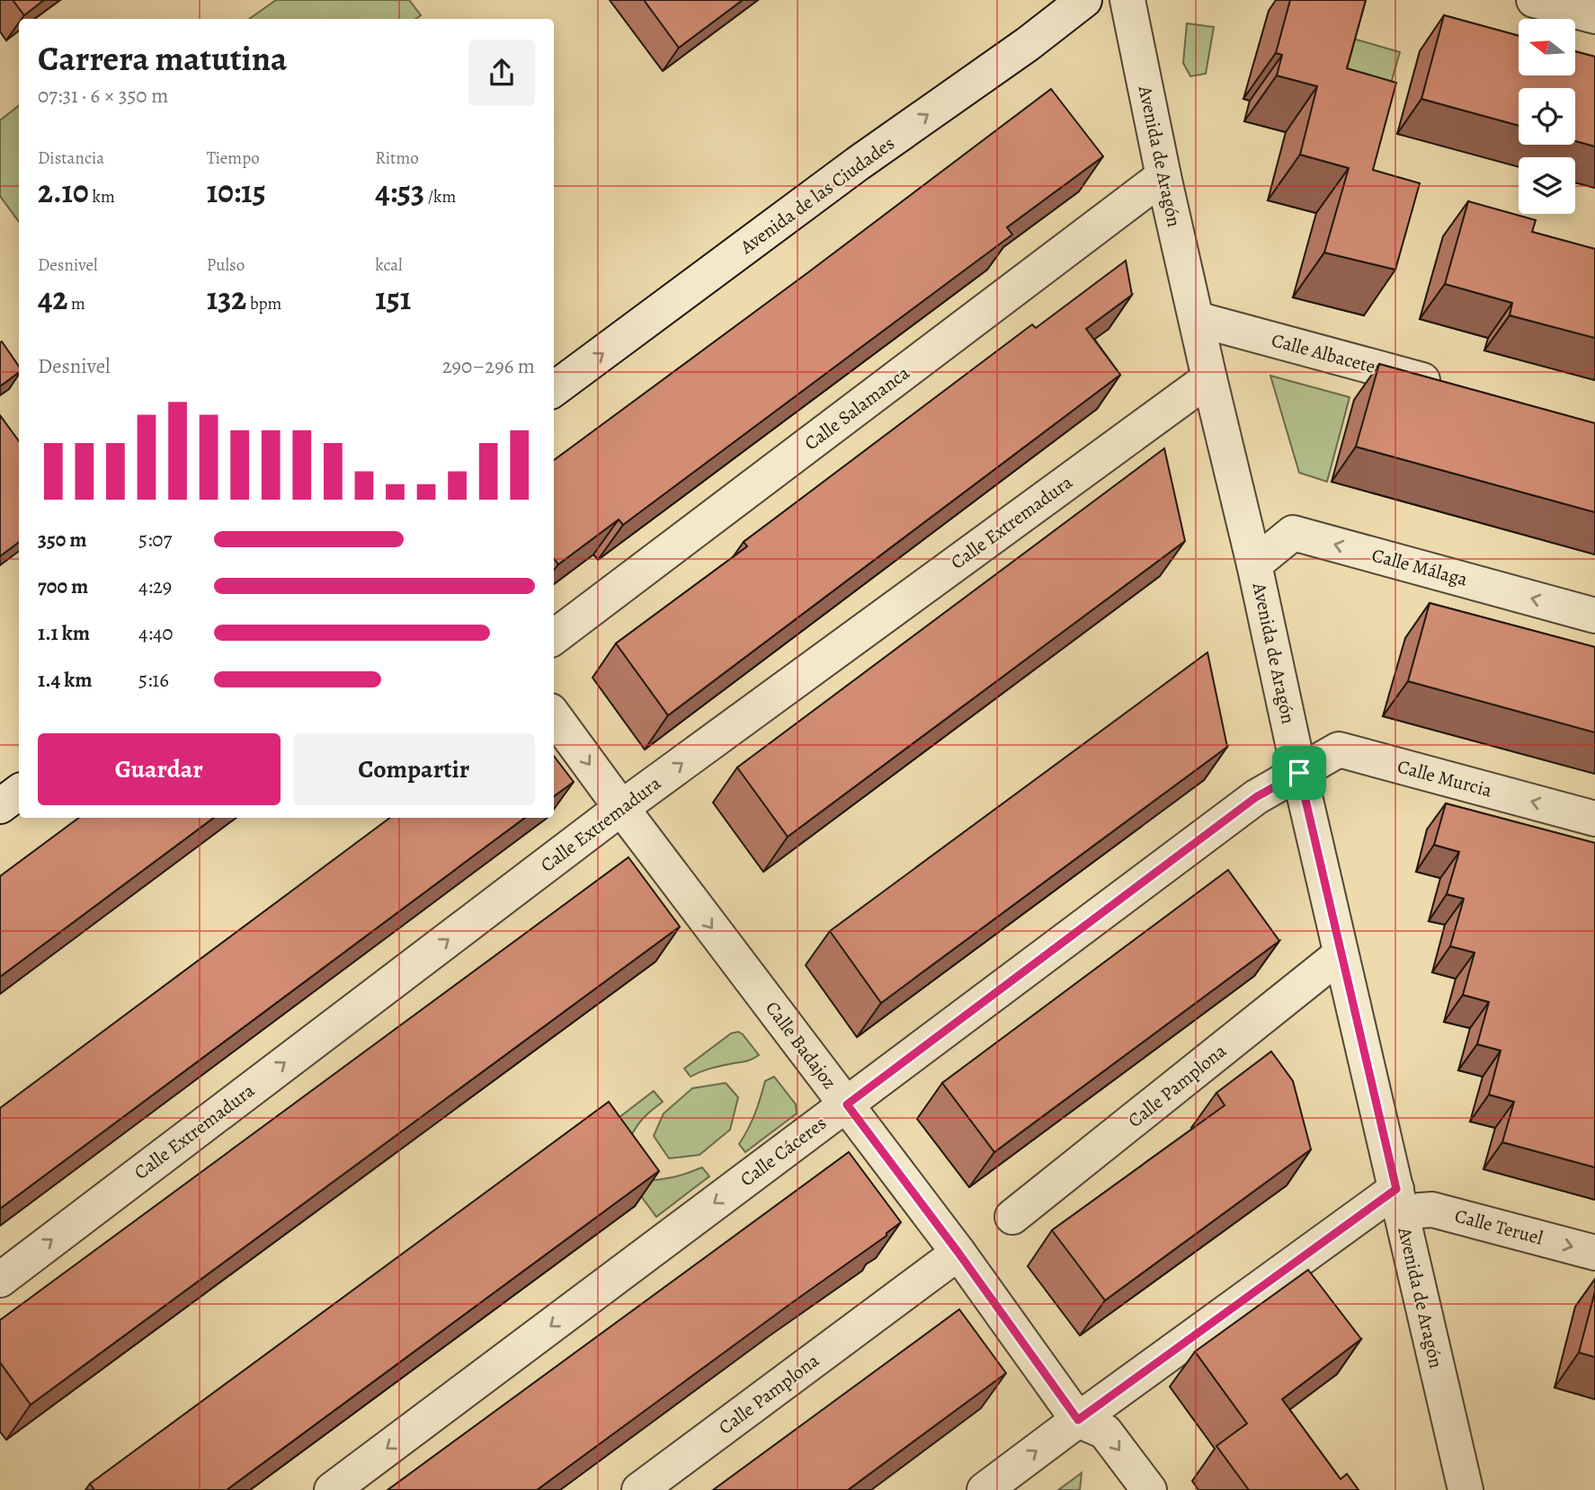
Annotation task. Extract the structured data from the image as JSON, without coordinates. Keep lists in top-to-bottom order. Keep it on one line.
{"streets":{"street":["Avenida de Aragón","Avenida de las Ciudades","Calle Albacete","Calle Salamanca","Calle Extremadura","Calle Málaga","Calle Murcia","Calle Badajoz","Calle Pamplona","Calle Cáceres","Calle Teruel"]},"crossings":[["Avenida de Aragón","Calle Albacete"],["Avenida de Aragón","Calle Salamanca"],["Avenida de Aragón","Calle Extremadura"],["Avenida de Aragón","Calle Málaga"],["Avenida de Aragón","Calle Murcia"],["Avenida de Aragón","Calle Pamplona"],["Avenida de Aragón","Calle Cáceres"],["Avenida de Aragón","Calle Teruel"],["Calle Extremadura","Calle Badajoz"],["Calle Murcia","Calle Cáceres"],["Calle Badajoz","Calle Pamplona"],["Calle Badajoz","Calle Cáceres"]],"one_way":["Avenida de las Ciudades","Calle Extremadura","Calle Málaga","Calle Murcia","Calle Badajoz","Calle Cáceres","Calle Teruel"],"north":"left","page":{"heading":["Carrera matutina","07:31 · 6 × 350 m"],"stats":[["Distancia","2.10 km"],["Tiempo","10:15"],["Ritmo","4:53 /km"],["Desnivel","42 m"],["Pulso","132 bpm"],["kcal","151"]],"chart":["Desnivel","290–296 m"],"list":[{"name":"350 m","note":"5:07"},{"name":"700 m","note":"4:29"},{"name":"1.1 km","note":"4:40"},{"name":"1.4 km","note":"5:16"}],"buttons":["Guardar","Compartir"]}}
